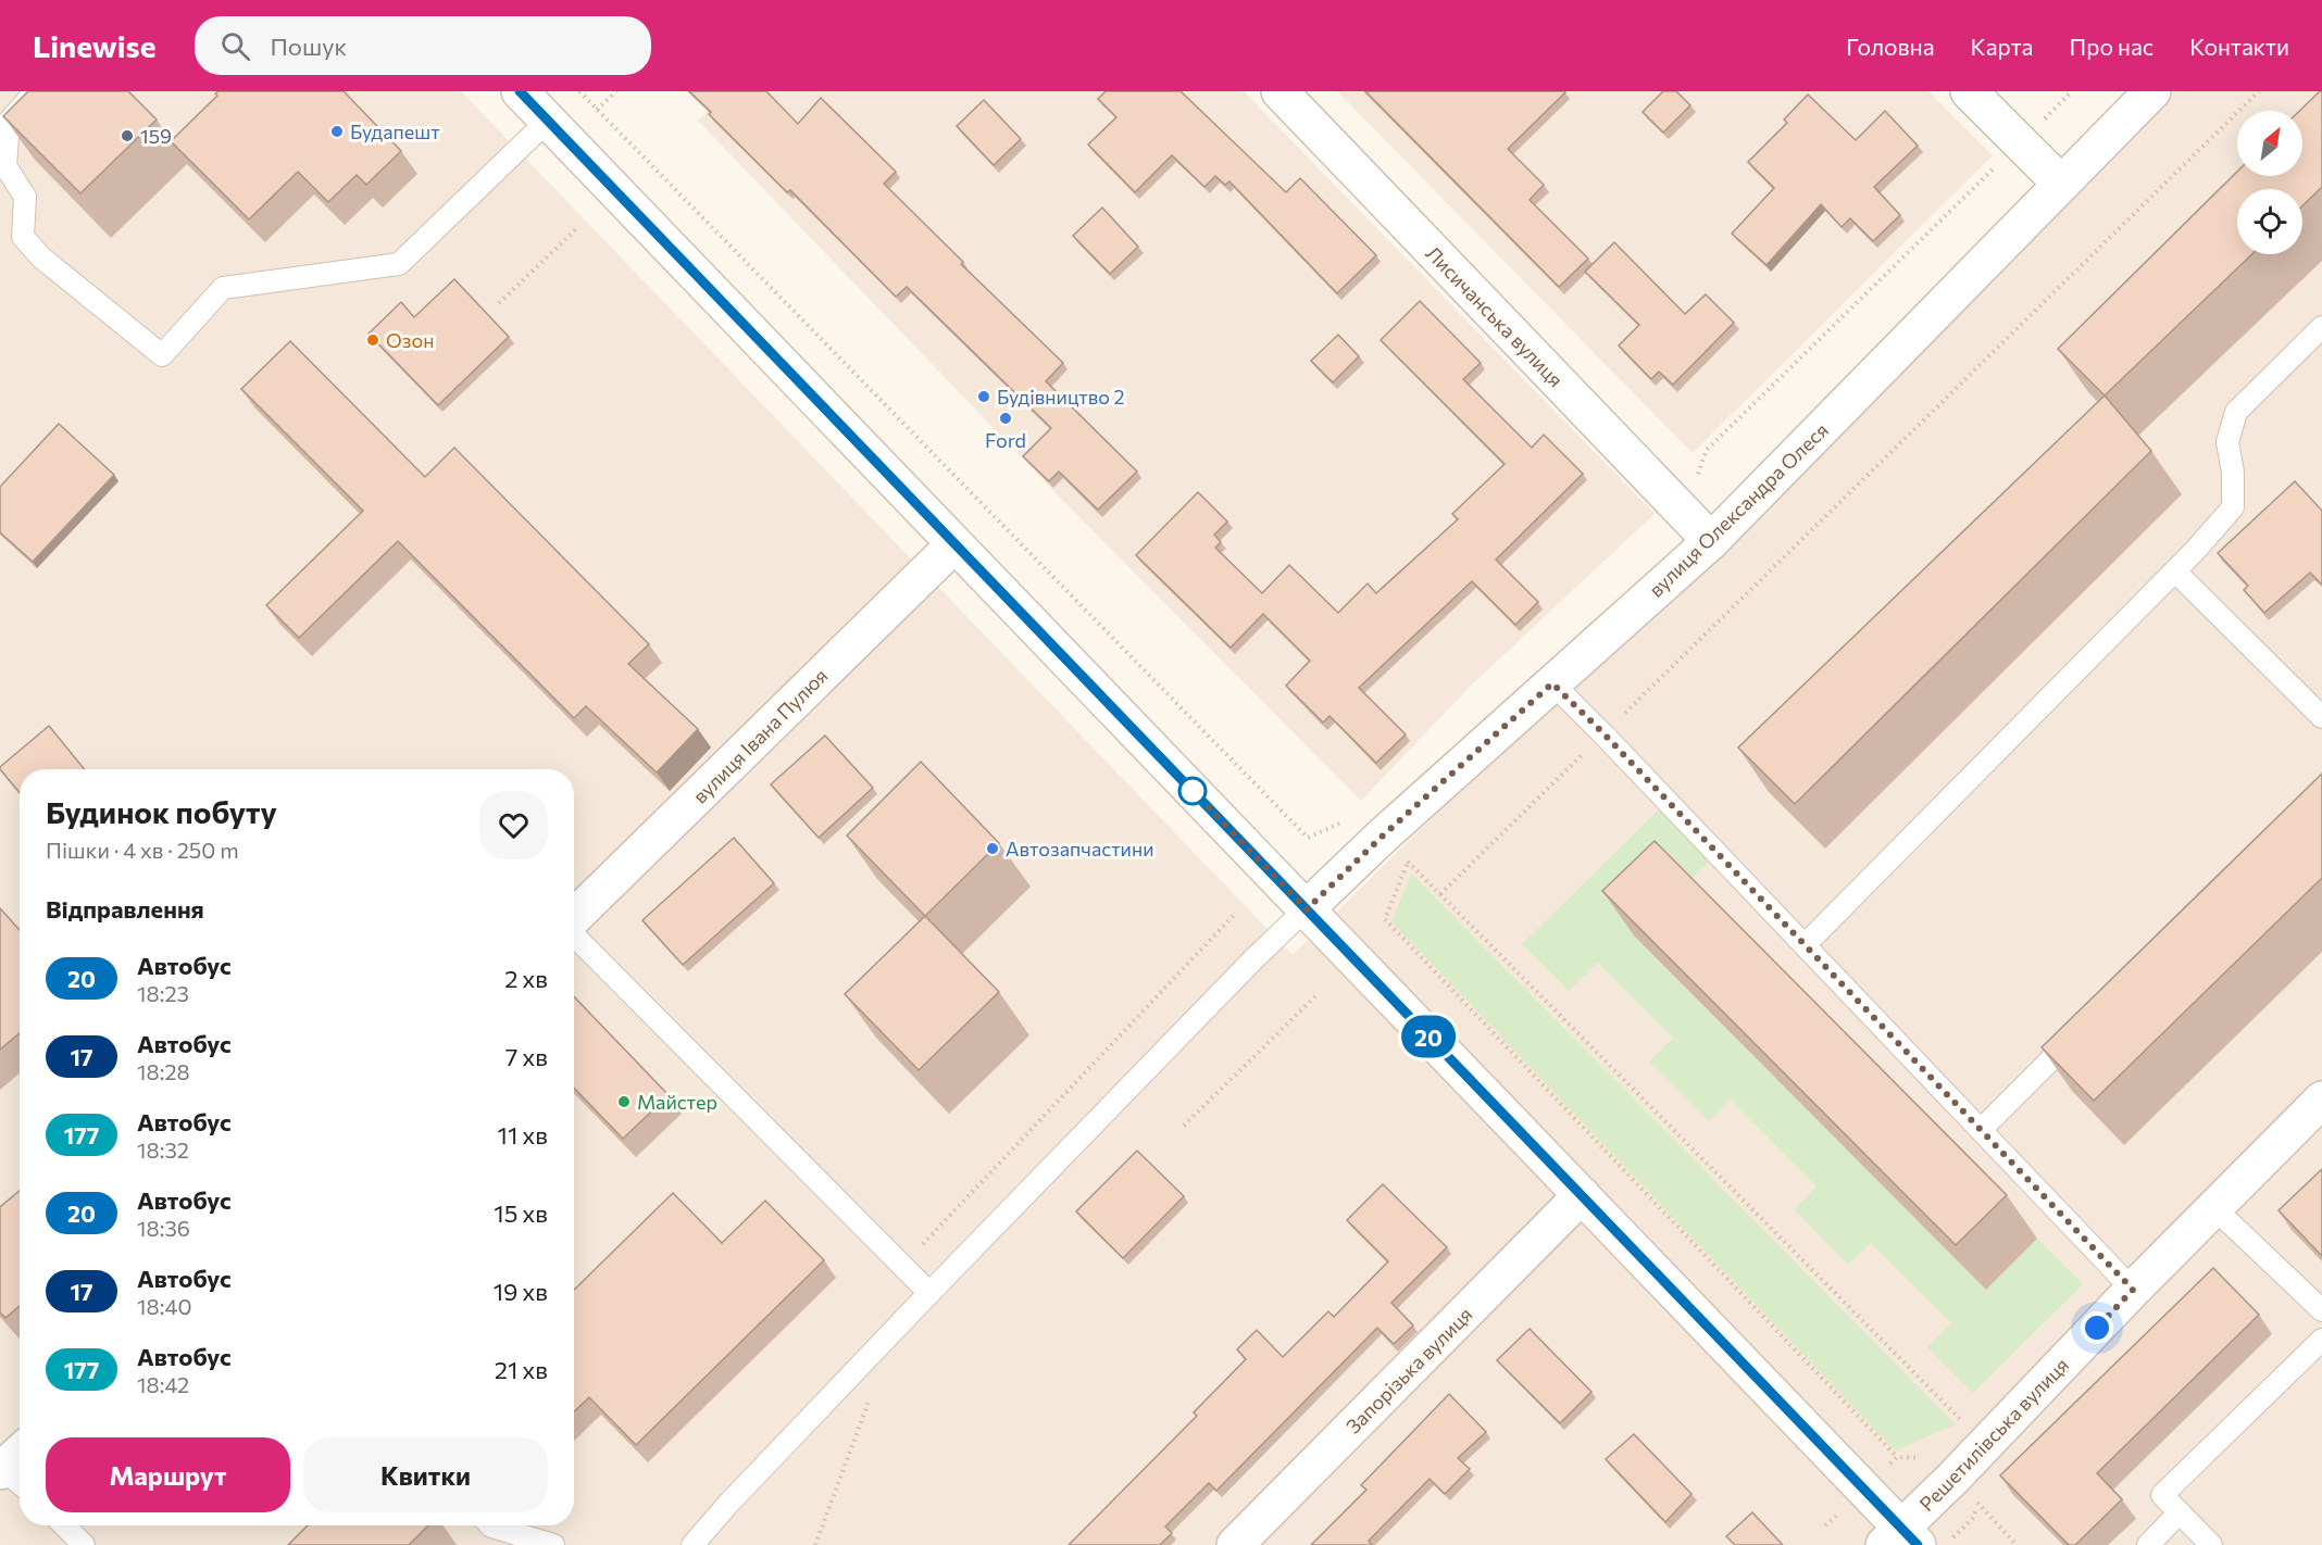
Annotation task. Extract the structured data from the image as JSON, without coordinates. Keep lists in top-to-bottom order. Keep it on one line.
{"streets":{"street":["Лисичанська вулиця","вулиця Олександра Олеся","вулиця Івана Пулюя","Запорізька вулиця","Решетилівська вулиця"]},"crossings":[["Лисичанська вулиця","вулиця Олександра Олеся"]],"places":["Будапешт","159","Озон","Будівництво 2","Ford","Автозапчастини","Майстер"],"lines":["bus line 20"],"north":"top right","page":{"header":"Linewise","search":"Пошук","nav":["Головна","Карта","Про нас","Контакти"],"on_map":"20","heading":[["Будинок побуту","Пішки · 4 хв · 250 m"],"Відправлення"],"list":[{"mark":"20","name":"Автобус","note":"18:23","value":"2 хв"},{"mark":"17","name":"Автобус","note":"18:28","value":"7 хв"},{"mark":"177","name":"Автобус","note":"18:32","value":"11 хв"},{"mark":"20","name":"Автобус","note":"18:36","value":"15 хв"},{"mark":"17","name":"Автобус","note":"18:40","value":"19 хв"},{"mark":"177","name":"Автобус","note":"18:42","value":"21 хв"}],"buttons":["Маршрут","Квитки"]}}
